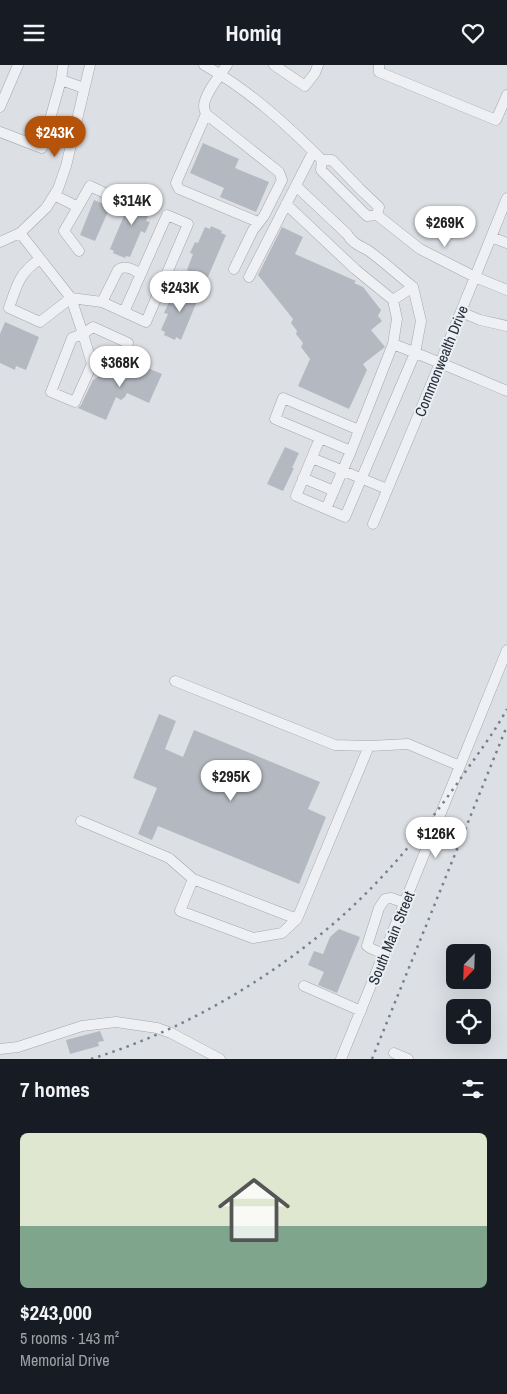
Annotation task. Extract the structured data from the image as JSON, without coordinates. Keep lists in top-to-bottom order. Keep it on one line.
{"streets":{"street":["Commonwealth Drive","South Main Street"]},"north":"bottom left","page":{"header":"Homiq","price":["$243K","$314K","$269K","$243K","$368K","$295K","$126K"],"heading":"7 homes","list":[{"name":"$243,000","note":"5 rooms · 143 m² · Memorial Drive"}]}}
